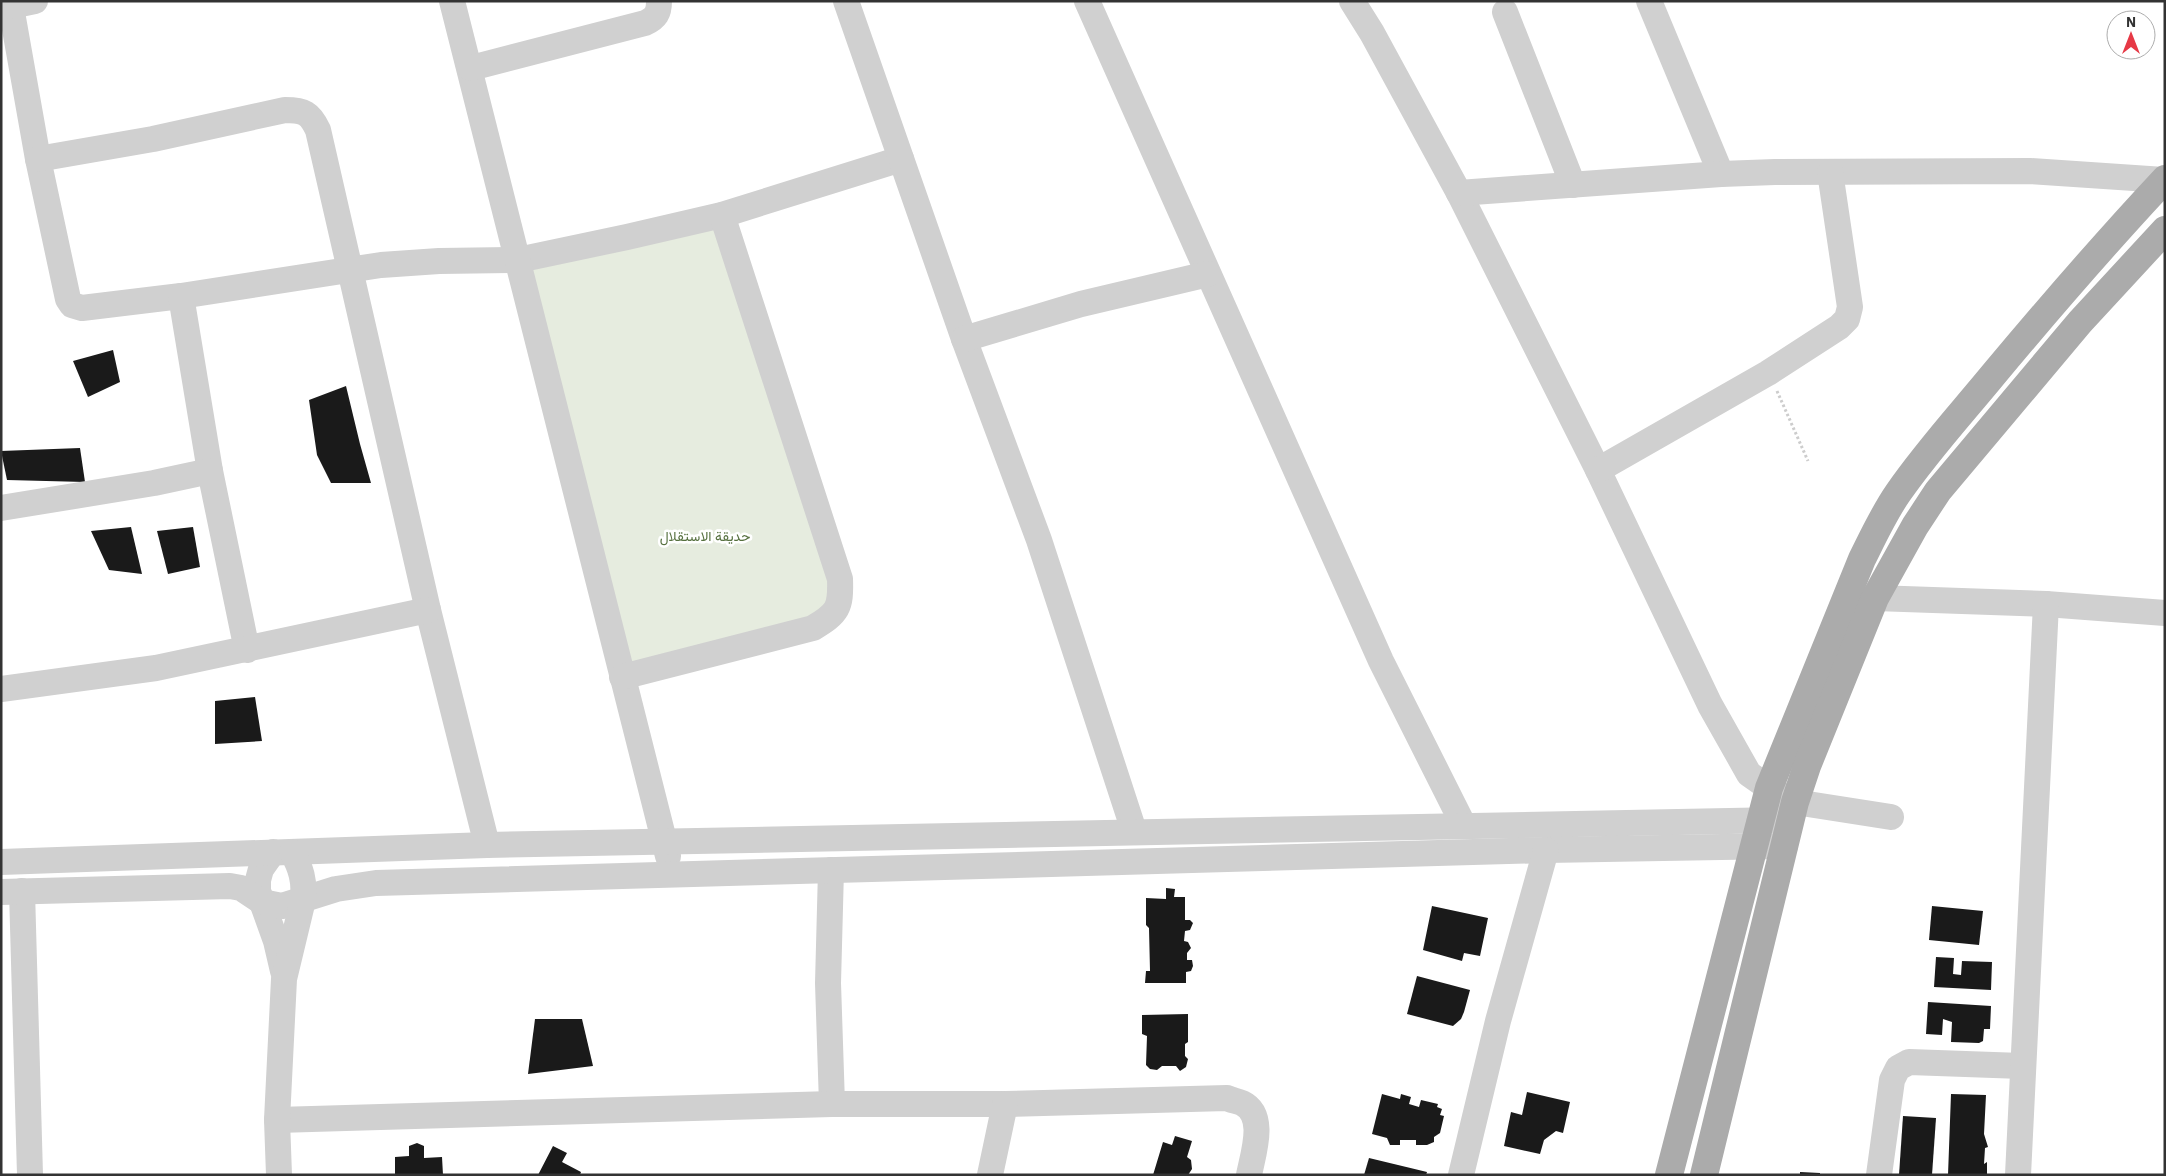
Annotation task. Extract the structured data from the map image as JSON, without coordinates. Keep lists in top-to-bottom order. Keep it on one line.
{"parks":["حديقة الاستقلال"],"north":"top"}
